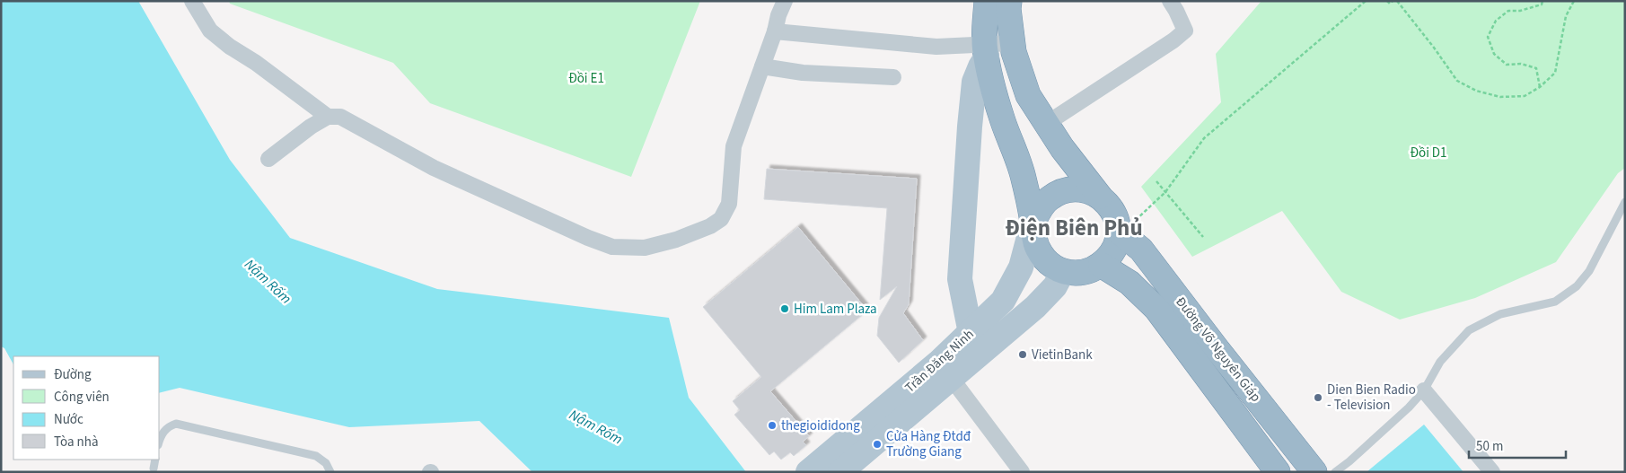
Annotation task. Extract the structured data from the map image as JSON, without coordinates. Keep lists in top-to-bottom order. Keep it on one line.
{"streets":{"highway":["Đường Võ Nguyên Giáp"],"main road":["Trần Đăng Ninh"]},"crossings":[["Đường Võ Nguyên Giáp","Trần Đăng Ninh"]],"districts":["Điện Biên Phủ"],"water":["Nậm Rốm"],"parks":["Đồi E1","Đồi D1"],"places":["Him Lam Plaza","VietinBank","Dien Bien Radio - Television","thegioididong","Cửa Hàng Đtdđ Trường Giang"],"legend":["Đường","Công viên","Nước","Tòa nhà"],"scale_bar":"50 m"}
